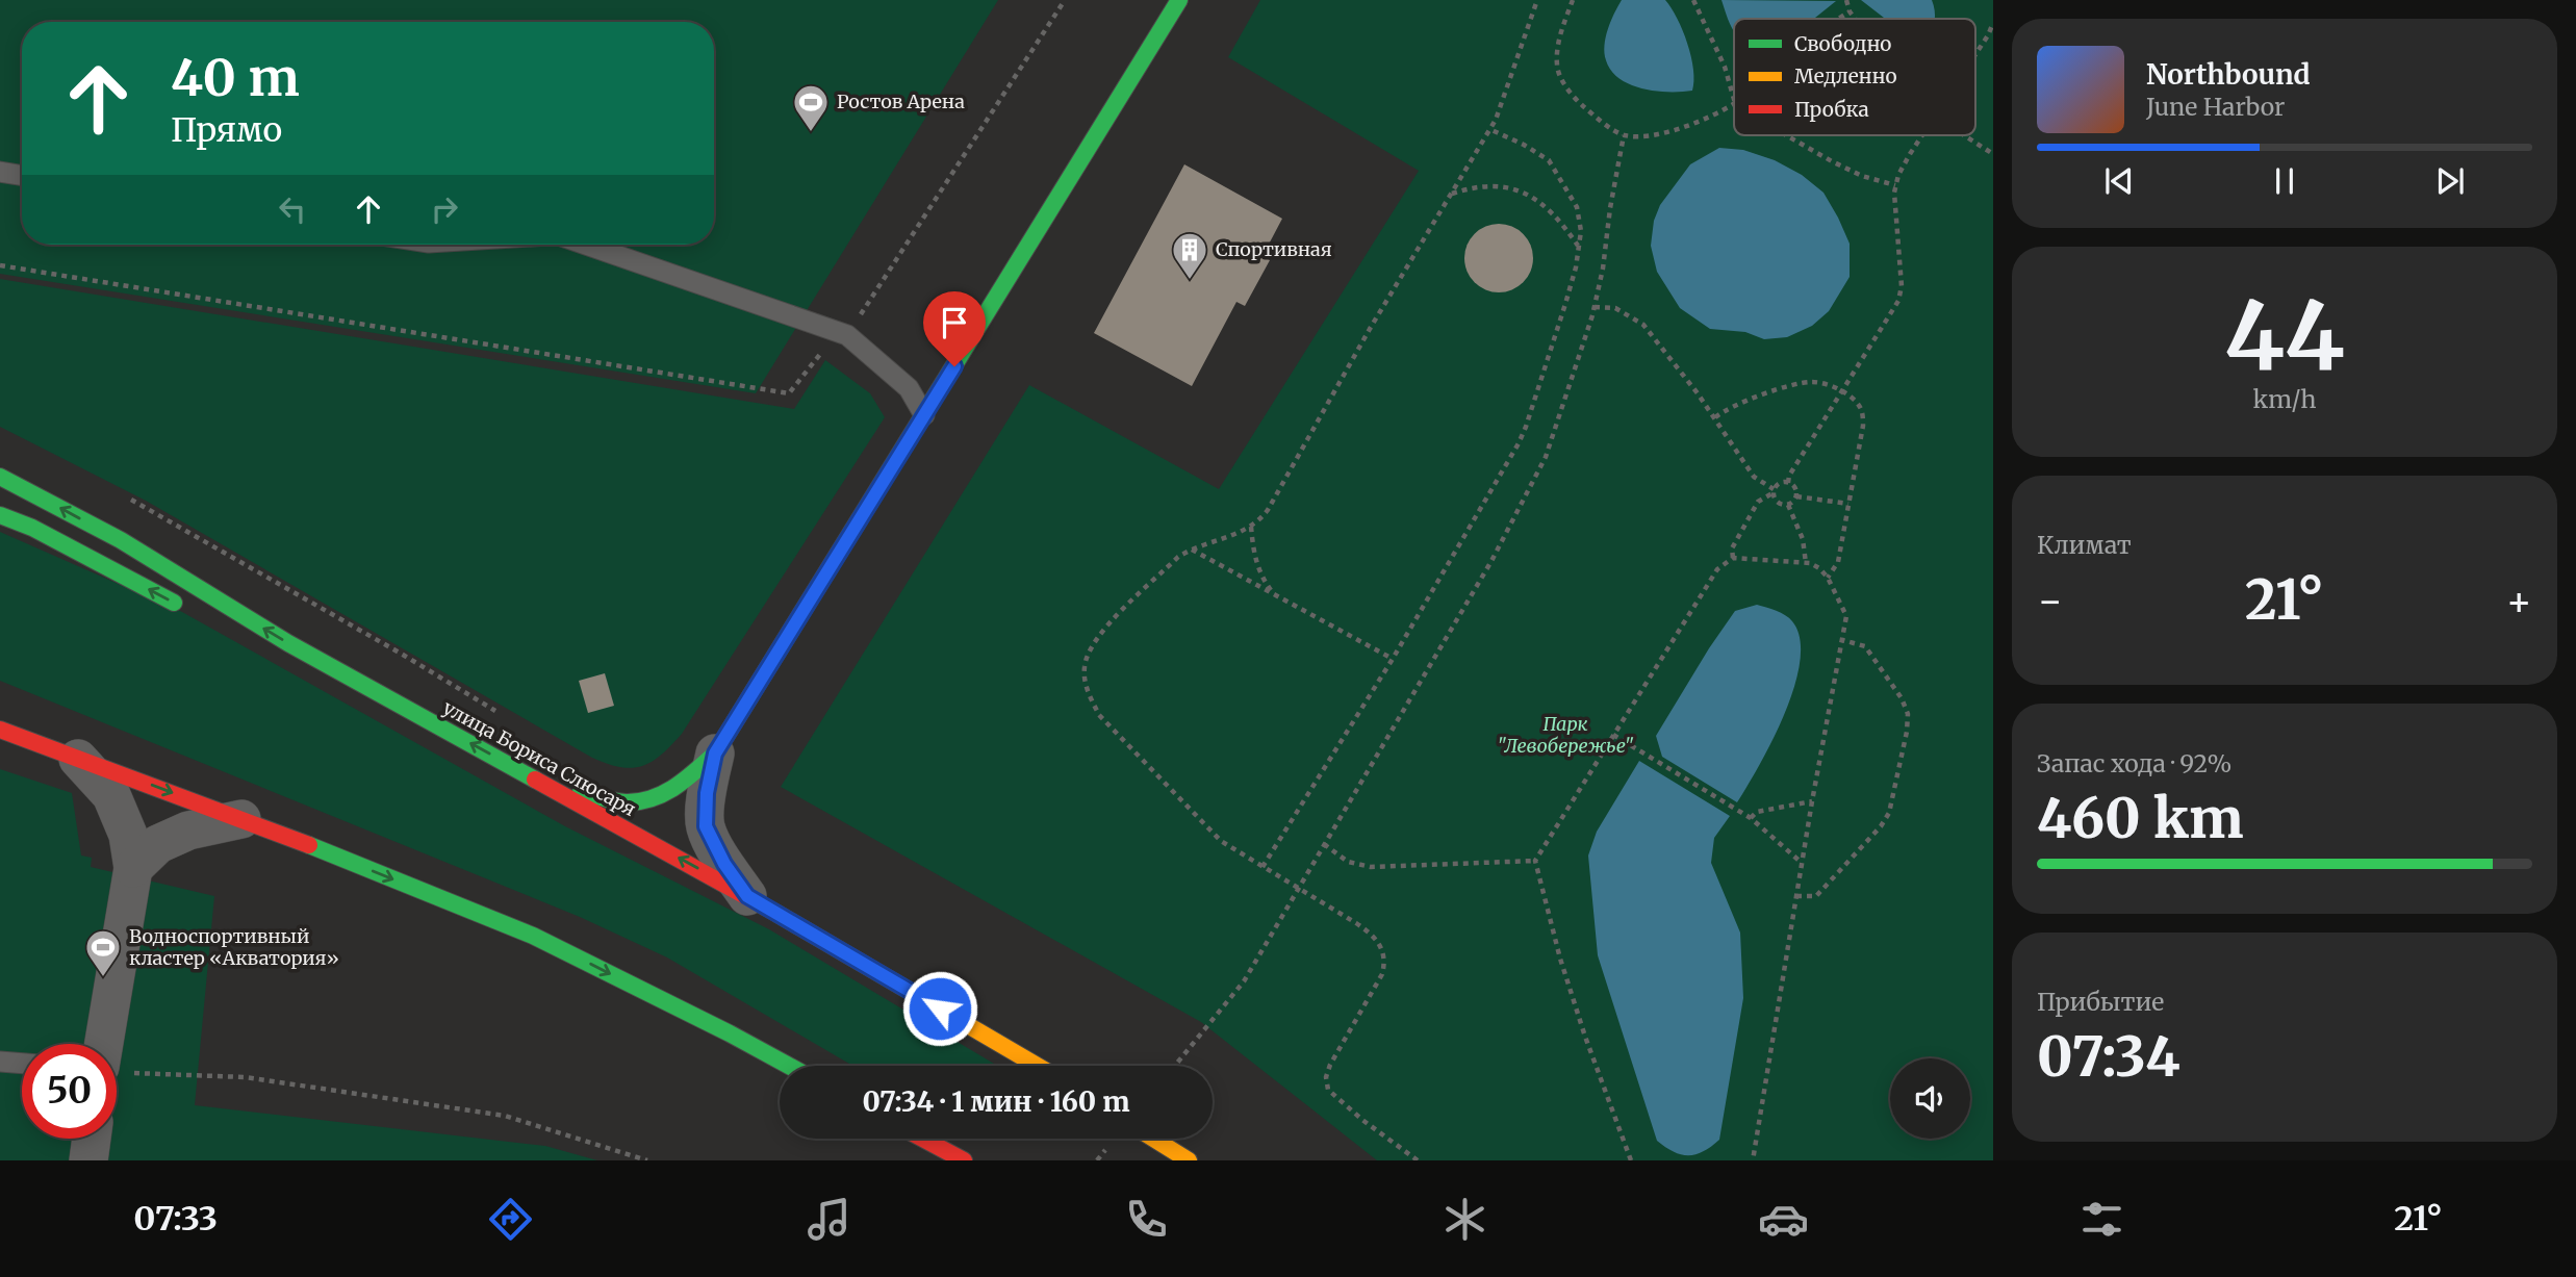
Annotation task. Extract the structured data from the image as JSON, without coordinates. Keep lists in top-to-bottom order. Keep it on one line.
{"streets":{"main road":["улица Бориса Слюсаря"]},"parks":["Парк \"Левобережье\""],"places":{"sports":["Ростов Арена","Водноспортивный кластер «Акватория»"],"building":["Спортивная"]},"legend":["Свободно","Медленно","Пробка"],"page":{"turn":["40 m","Прямо"],"song":["Northbound","June Harbor"],"tile":[["44","km/h"],"Климат",["Запас хода · 92%","460 km"],["Прибытие","07:34"]],"heat":["−","21°","+"],"limit":"50","trip":"07:34 · 1 мин · 160 m","tabs":["07:33","21°"]}}
